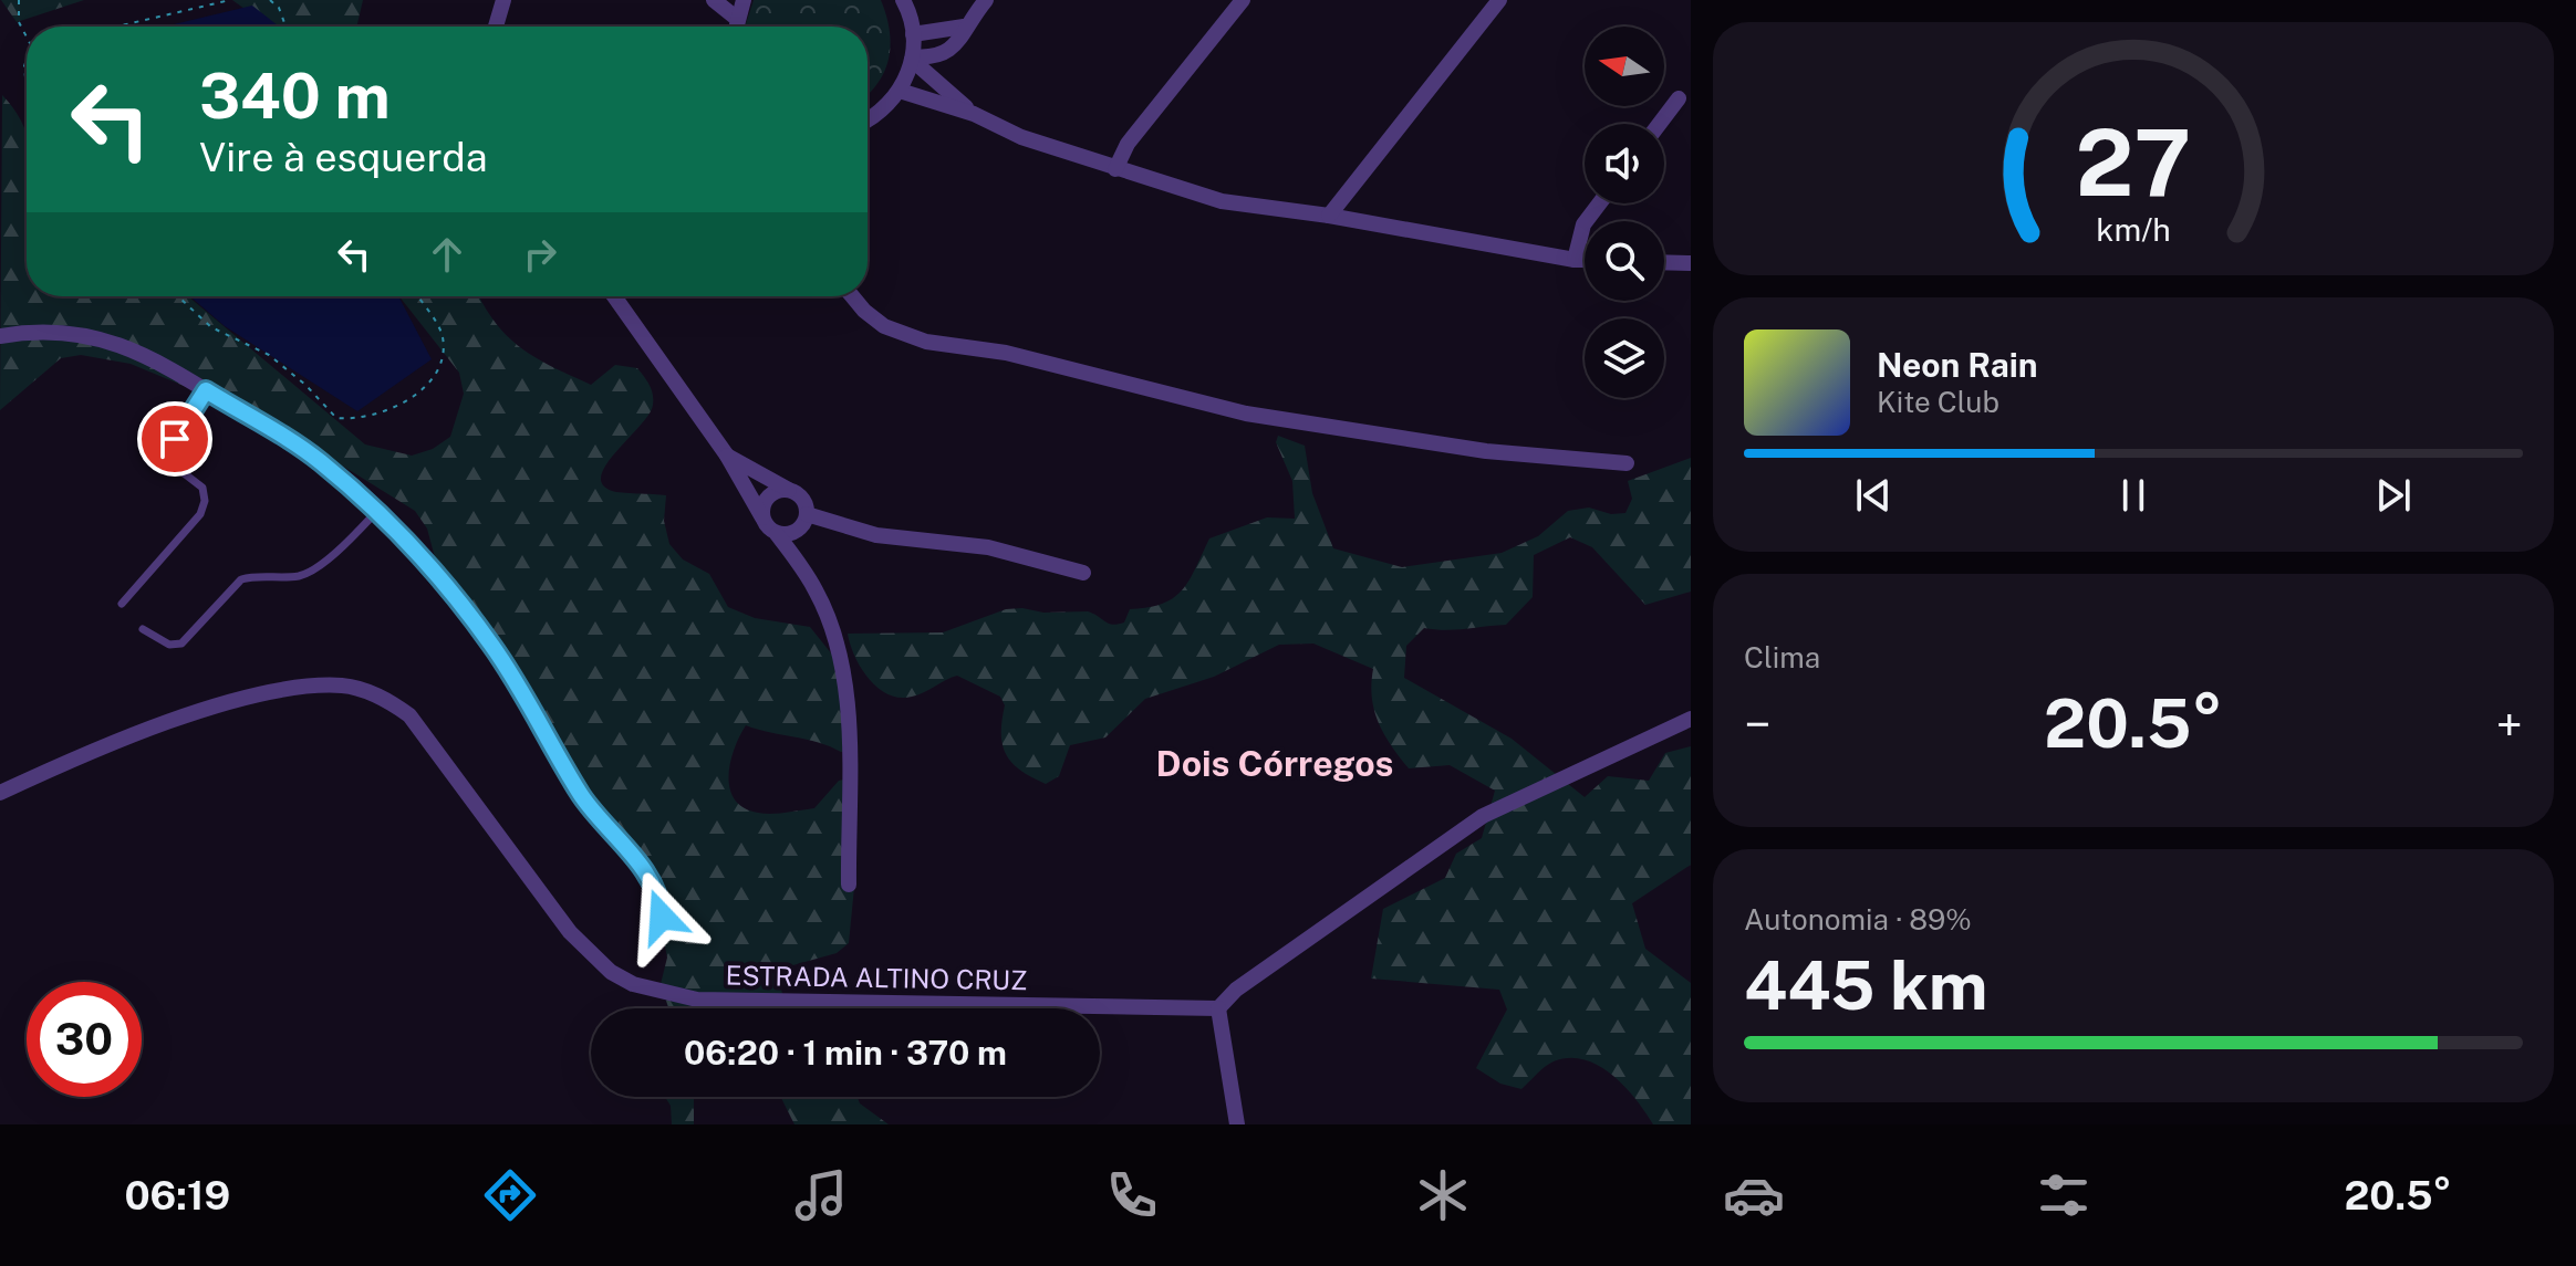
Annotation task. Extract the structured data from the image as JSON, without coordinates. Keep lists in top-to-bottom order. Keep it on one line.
{"streets":{"street":["ESTRADA ALTINO CRUZ"]},"districts":["Dois Córregos"],"north":"left","page":{"turn":["340 m","Vire à esquerda"],"song":["Neon Rain","Kite Club"],"tile":["Clima",["Autonomia · 89%","445 km"]],"heat":["−","20.5°","+"],"limit":"30","trip":"06:20 · 1 min · 370 m","tabs":["06:19","20.5°"],"gauge":["27","km/h"]}}
